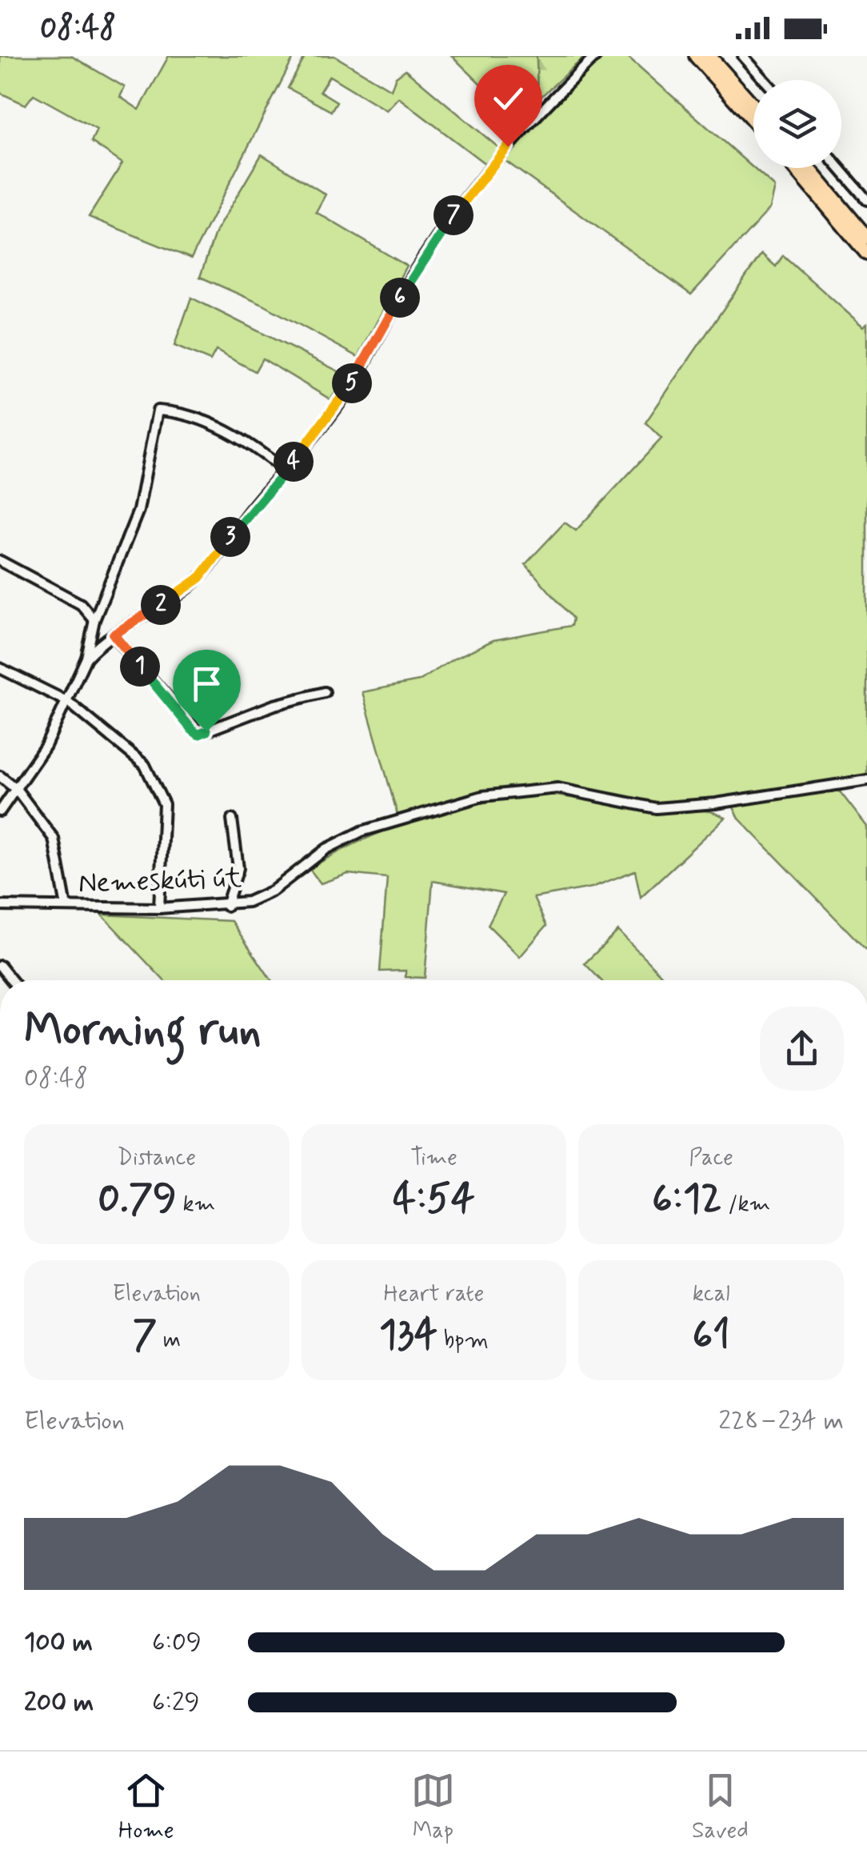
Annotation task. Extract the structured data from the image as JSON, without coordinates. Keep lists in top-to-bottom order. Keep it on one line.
{"streets":{"street":["Nemeskúti út"]},"page":{"status":"08:48","pins":["7","6","5","4","3","2","1"],"heading":["Morning run","08:48"],"stats":[["Distance","0.79 km"],["Time","4:54"],["Pace","6:12 /km"],["Elevation","7 m"],["Heart rate","134 bpm"],["kcal","61"]],"chart":["Elevation","228–234 m"],"list":[{"name":"100 m","note":"6:09"},{"name":"200 m","note":"6:29"}],"tabs":["Home","Map","Saved"]}}
